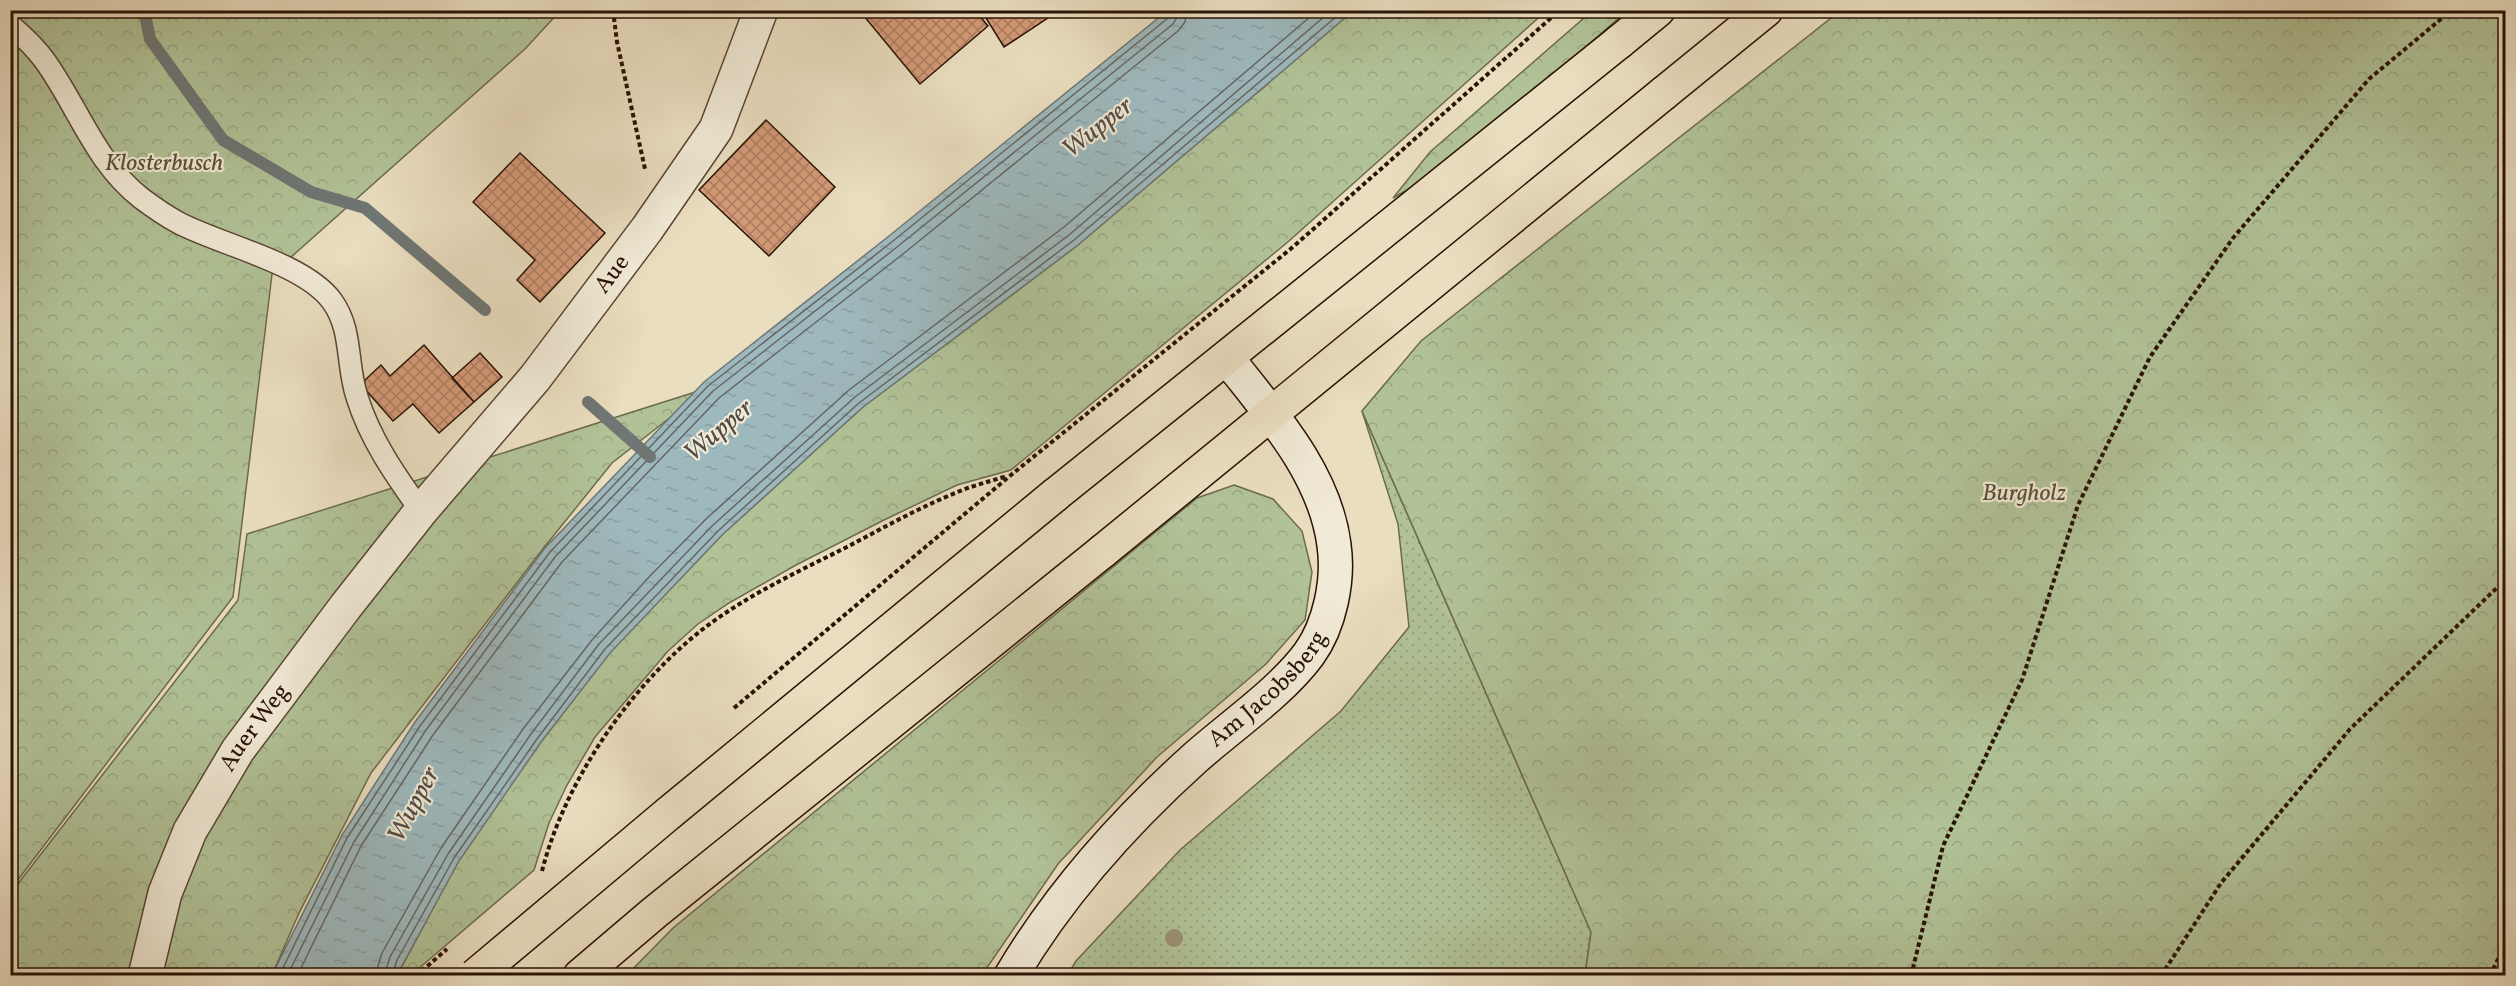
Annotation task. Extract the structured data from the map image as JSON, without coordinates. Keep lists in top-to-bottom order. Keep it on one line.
{"streets":{"street":["Aue","Am Jacobsberg","Auer Weg"]},"crossings":[["Aue","Auer Weg"]],"water":["Wupper"],"parks":["Klosterbusch","Burgholz"]}
